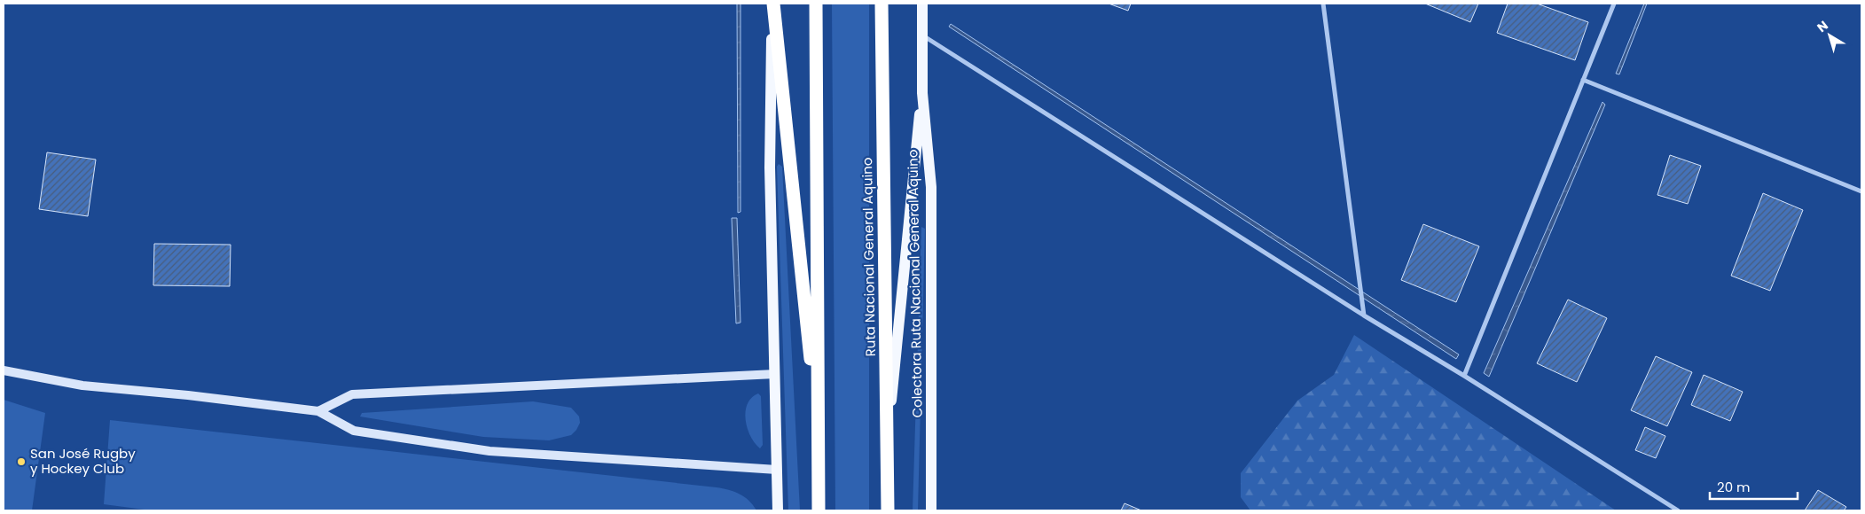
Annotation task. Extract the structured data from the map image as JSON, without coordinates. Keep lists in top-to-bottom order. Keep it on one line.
{"streets":{"highway":["Ruta Nacional General Aquino"],"main road":["Colectora Ruta Nacional General Aquino"]},"places":["San José Rugby y Hockey Club"],"scale_bar":"20 m","north":"top left"}
